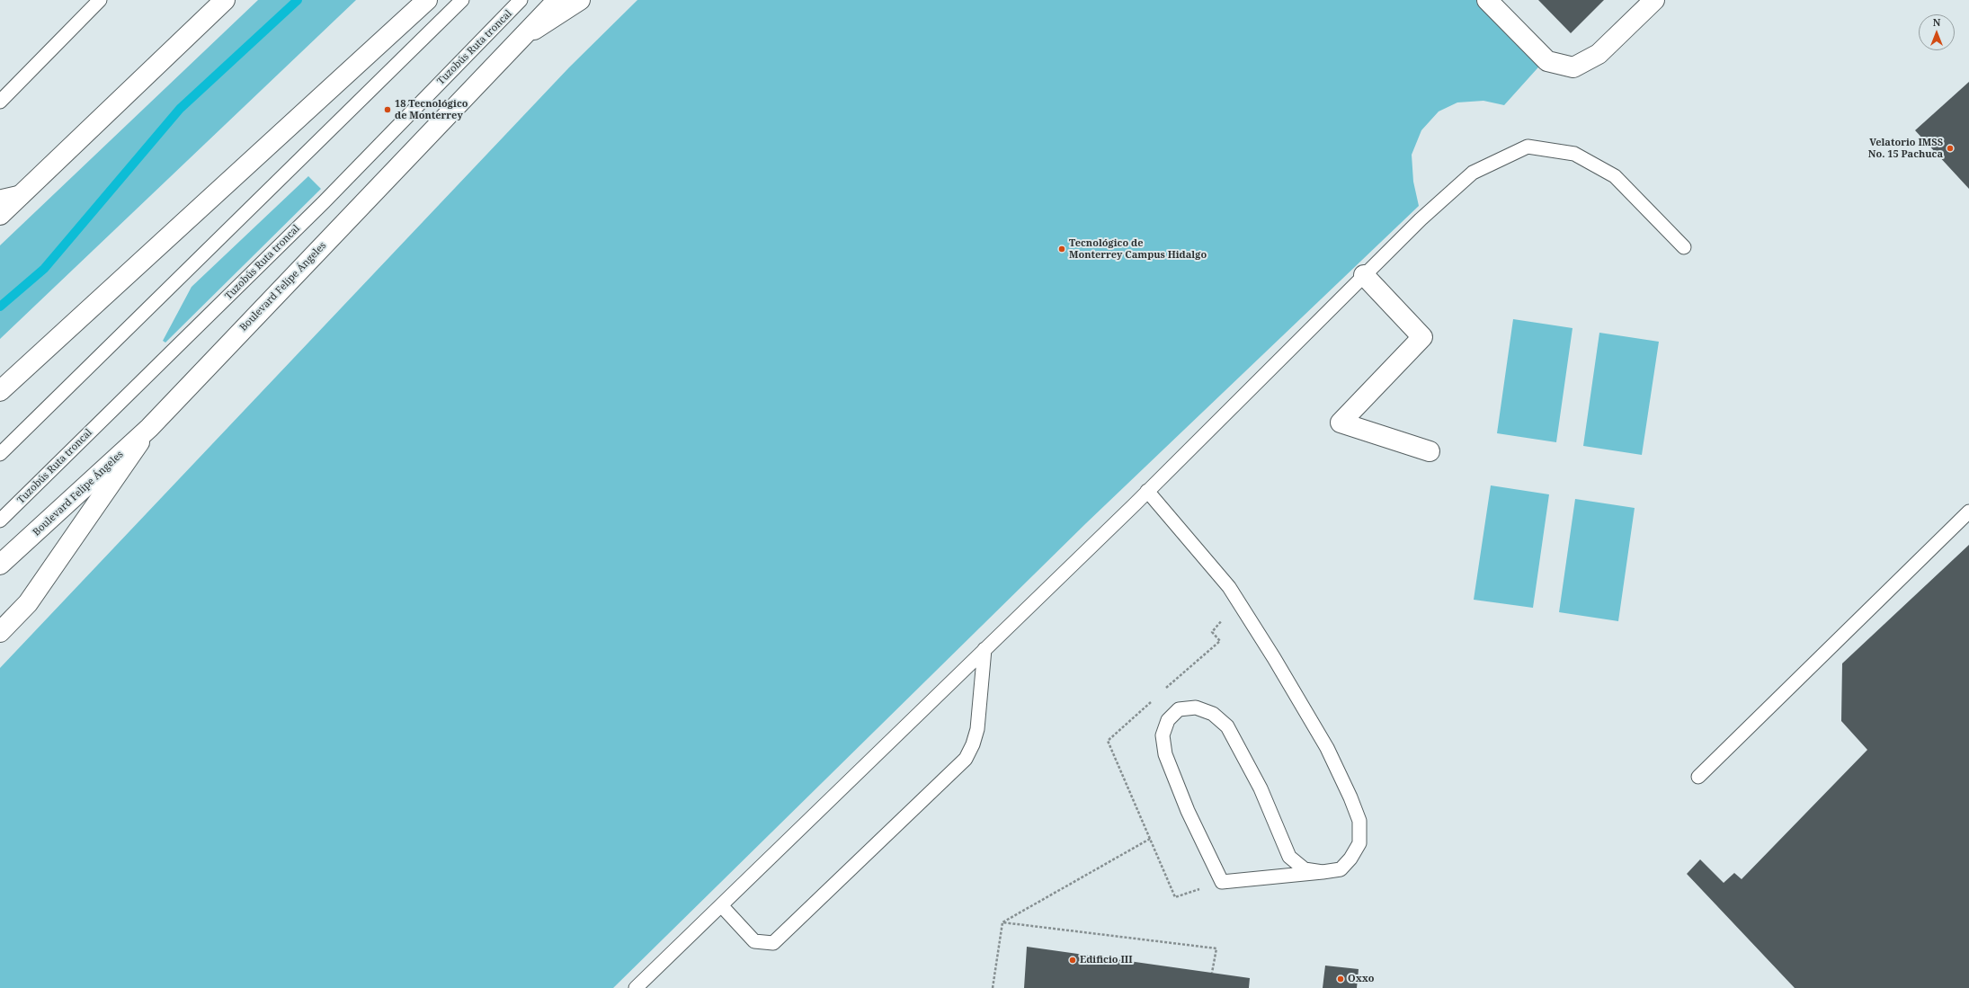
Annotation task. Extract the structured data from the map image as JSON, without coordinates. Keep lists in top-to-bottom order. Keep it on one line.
{"streets":{"main road":["Boulevard Felipe Ángeles"],"lane":["Tuzobús Ruta troncal"]},"places":["18 Tecnológico de Monterrey","Velatorio IMSS No. 15 Pachuca","Tecnológico de Monterrey Campus Hidalgo","Edificio III","Oxxo"],"north":"top"}
